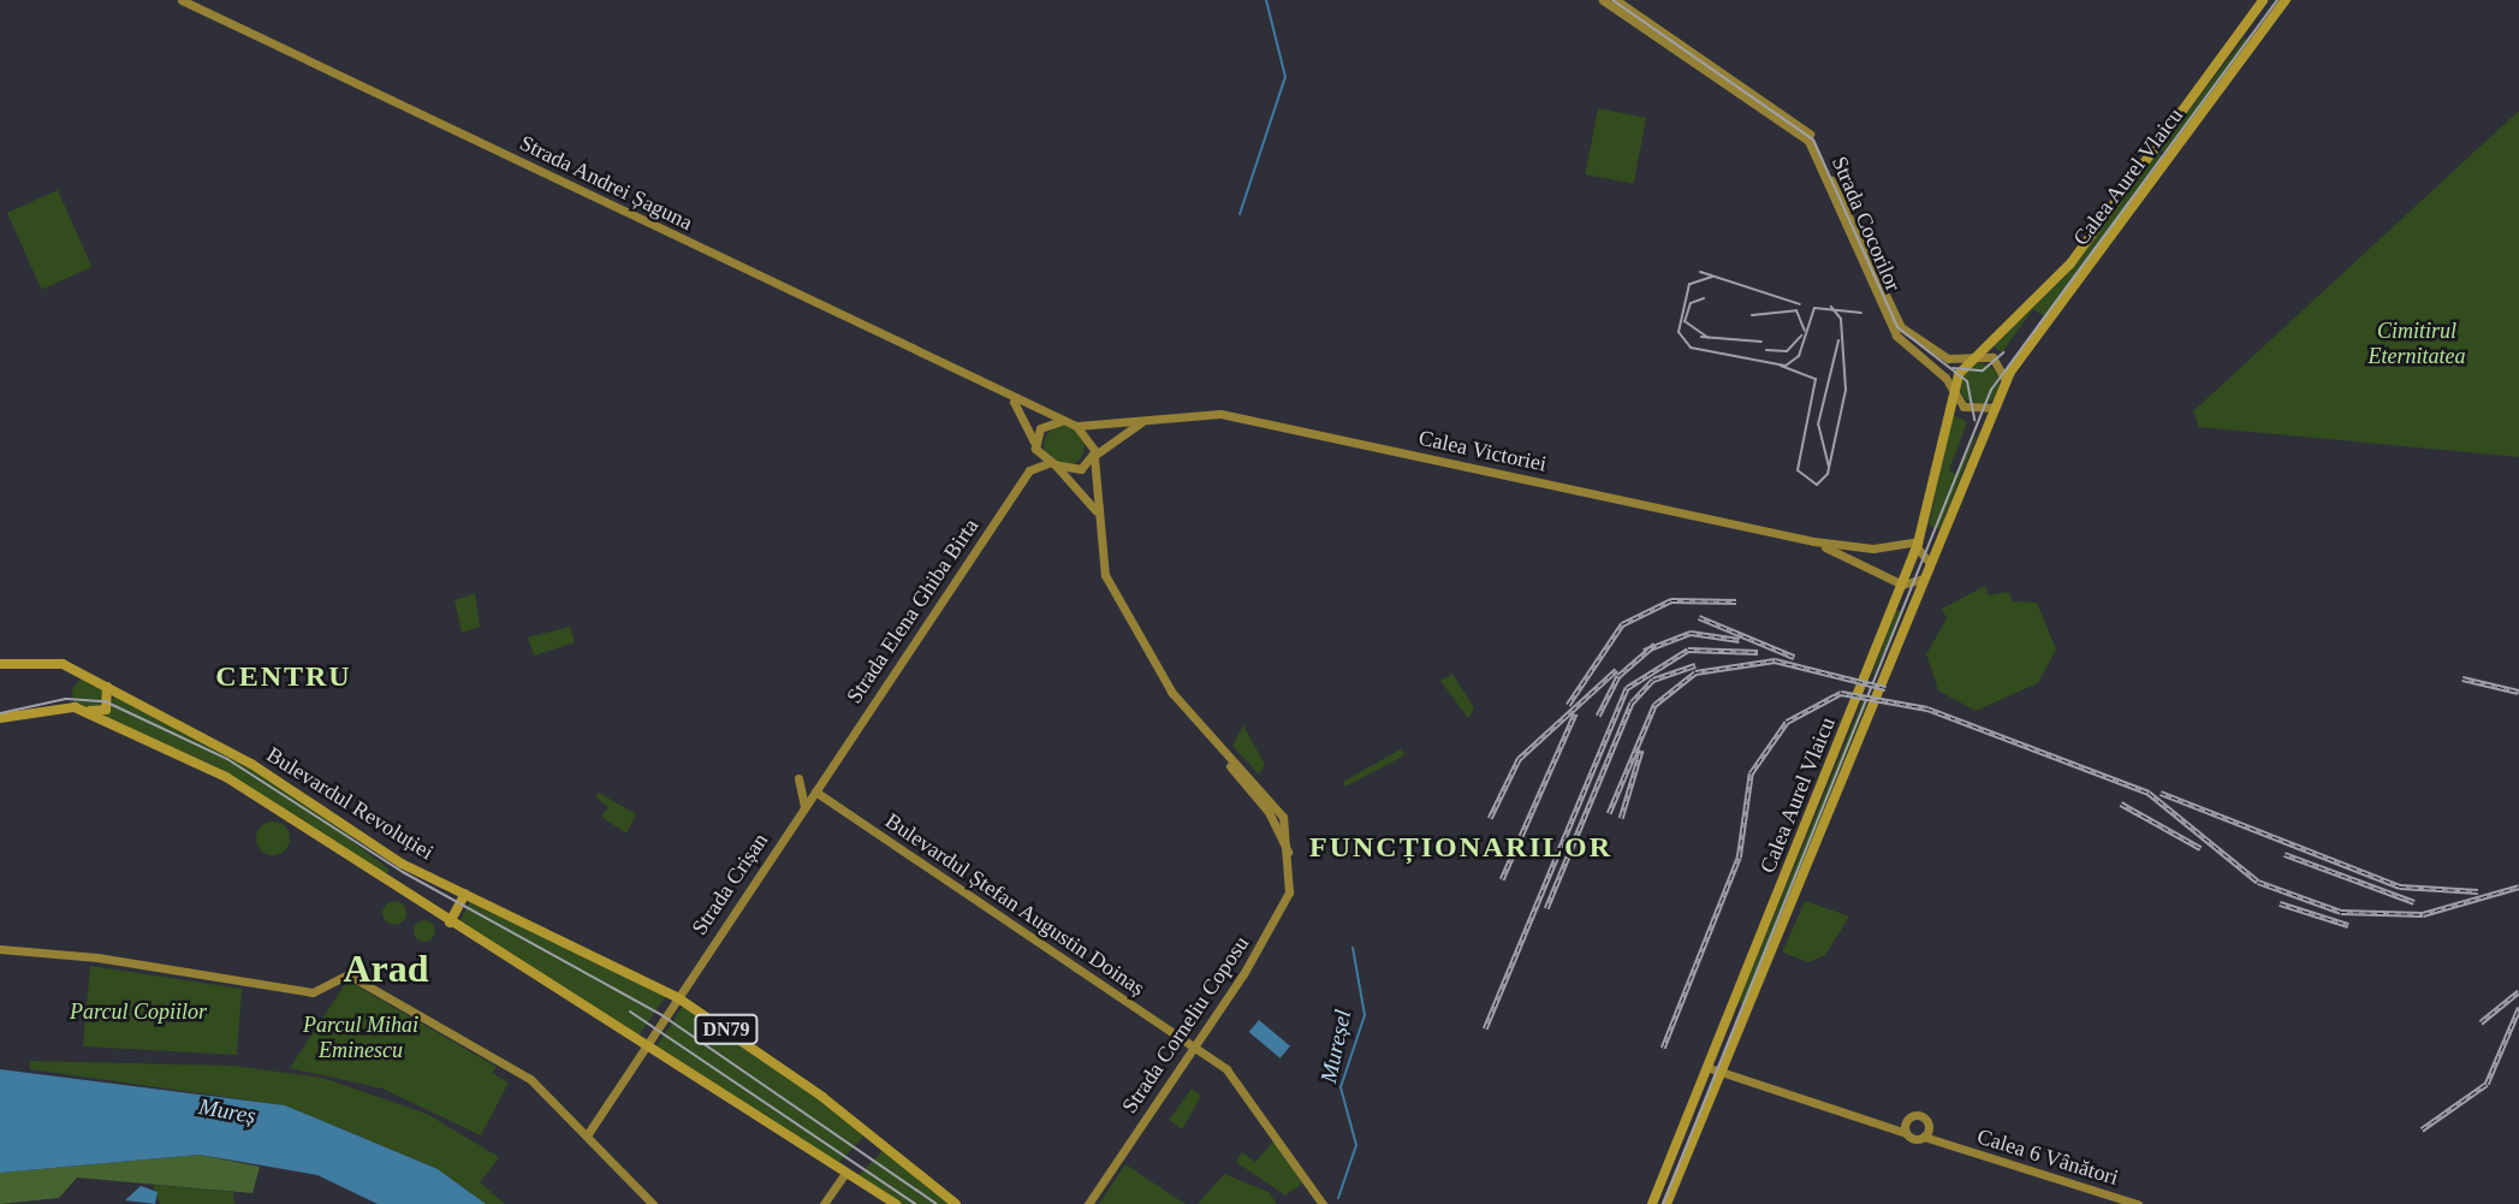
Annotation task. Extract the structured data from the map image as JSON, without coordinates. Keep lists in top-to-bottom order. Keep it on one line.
{"streets":{"main road":["Calea Aurel Vlaicu","Strada Andrei Șaguna","Strada Cocorilor","Calea Victoriei","Strada Elena Ghiba Birta","Bulevardul Revoluției","Strada Crișan","Bulevardul Ștefan Augustin Doinaș","Strada Corneliu Coposu","DN79","Calea 6 Vânători"]},"crossings":[["Calea Aurel Vlaicu","Strada Cocorilor"],["Calea Aurel Vlaicu","Calea Victoriei"],["Strada Andrei Șaguna","Calea Victoriei"],["Strada Andrei Șaguna","Strada Elena Ghiba Birta"],["Calea Victoriei","Strada Elena Ghiba Birta"],["Strada Elena Ghiba Birta","Strada Crișan"],["Strada Elena Ghiba Birta","Bulevardul Ștefan Augustin Doinaș"],["Bulevardul Revoluției","Strada Crișan"],["Bulevardul Revoluției","DN79"],["Strada Crișan","Bulevardul Ștefan Augustin Doinaș"],["Strada Crișan","DN79"],["Bulevardul Ștefan Augustin Doinaș","Strada Corneliu Coposu"]],"districts":["CENTRU","FUNCȚIONARILOR","Arad"],"water":["Mureșel","Mureș"],"parks":["Cimitirul Eternitatea","Parcul Copiilor","Parcul Mihai Eminescu"]}
